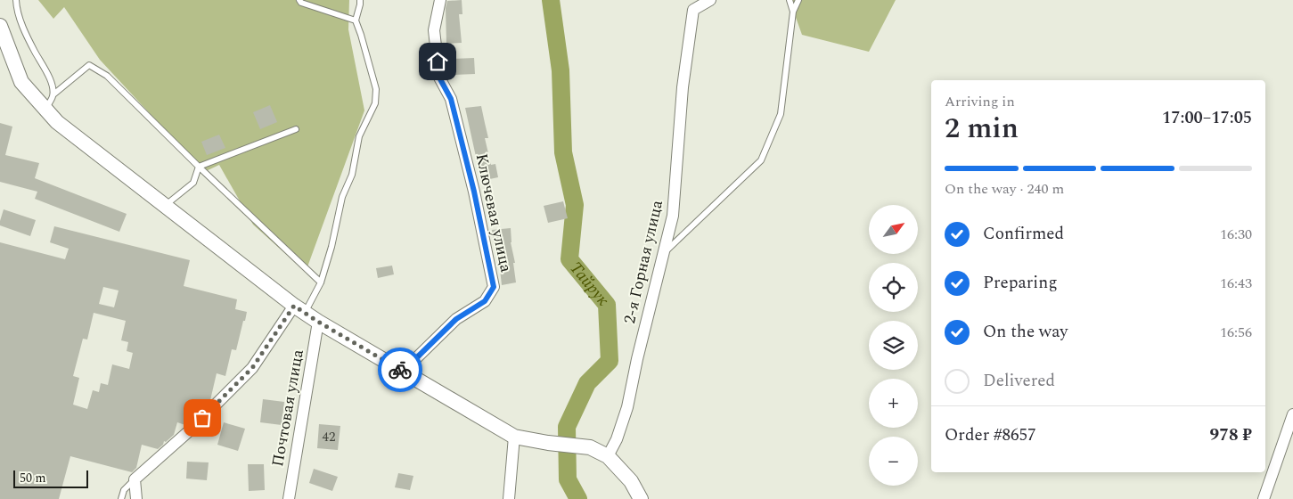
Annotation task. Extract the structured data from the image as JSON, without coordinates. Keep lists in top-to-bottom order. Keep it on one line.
{"streets":{"street":["Ключевая улица","2-я Горная улица","Почтовая улица"]},"water":["Тайрук"],"house_numbers":["42"],"scale_bar":"50 m","north":"top right","page":{"heading":["2 min","Arriving in","17:00–17:05"],"panel":["Order #8657","978 ₽"],"bar":"On the way · 240 m","map_buttons":["+","−"],"list":[["Confirmed","16:30"],["Preparing","16:43"],["On the way","16:56"],"Delivered"],"scale":"50 m"}}
